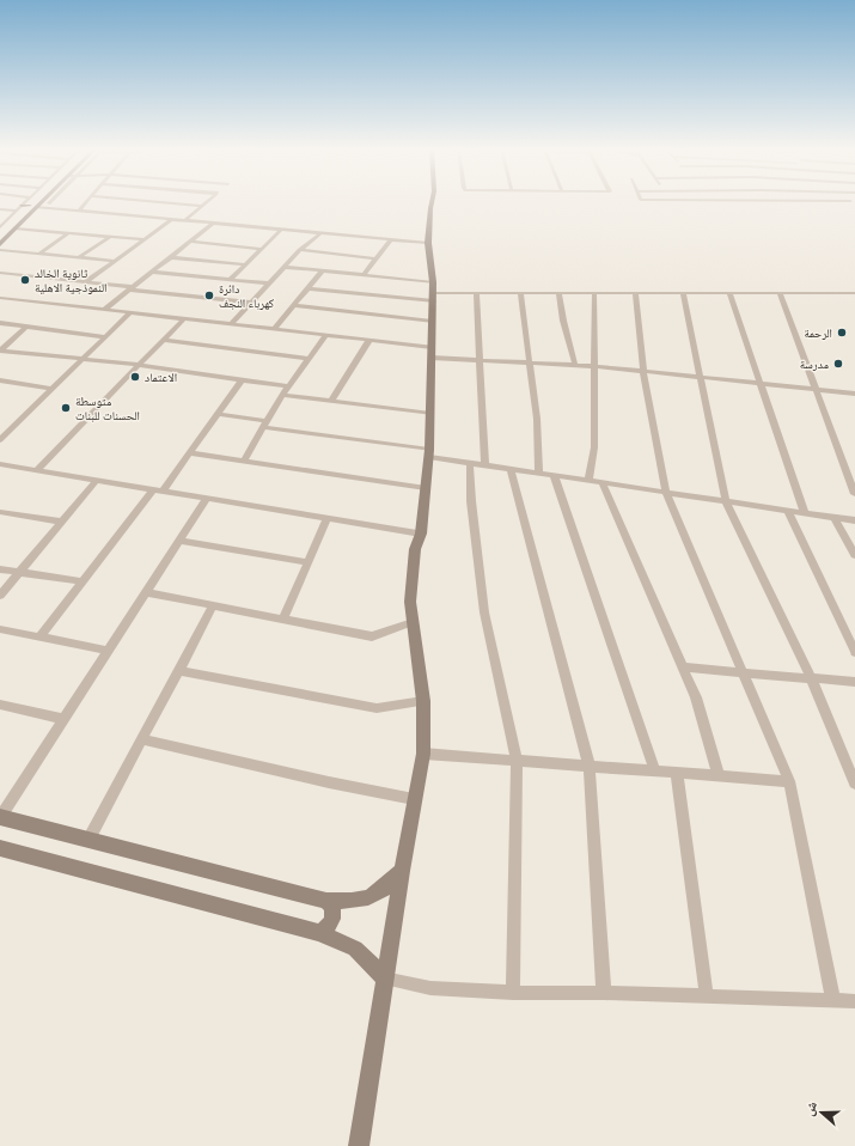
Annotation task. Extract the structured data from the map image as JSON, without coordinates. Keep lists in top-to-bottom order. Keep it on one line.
{"places":["ثانوية الخالد النموذجية الاهلية","دائرة كهرباء النجف","الرحمة","مدرسة","الاعتماد","متوسطة الحسنات للبنات"],"north":"left"}
